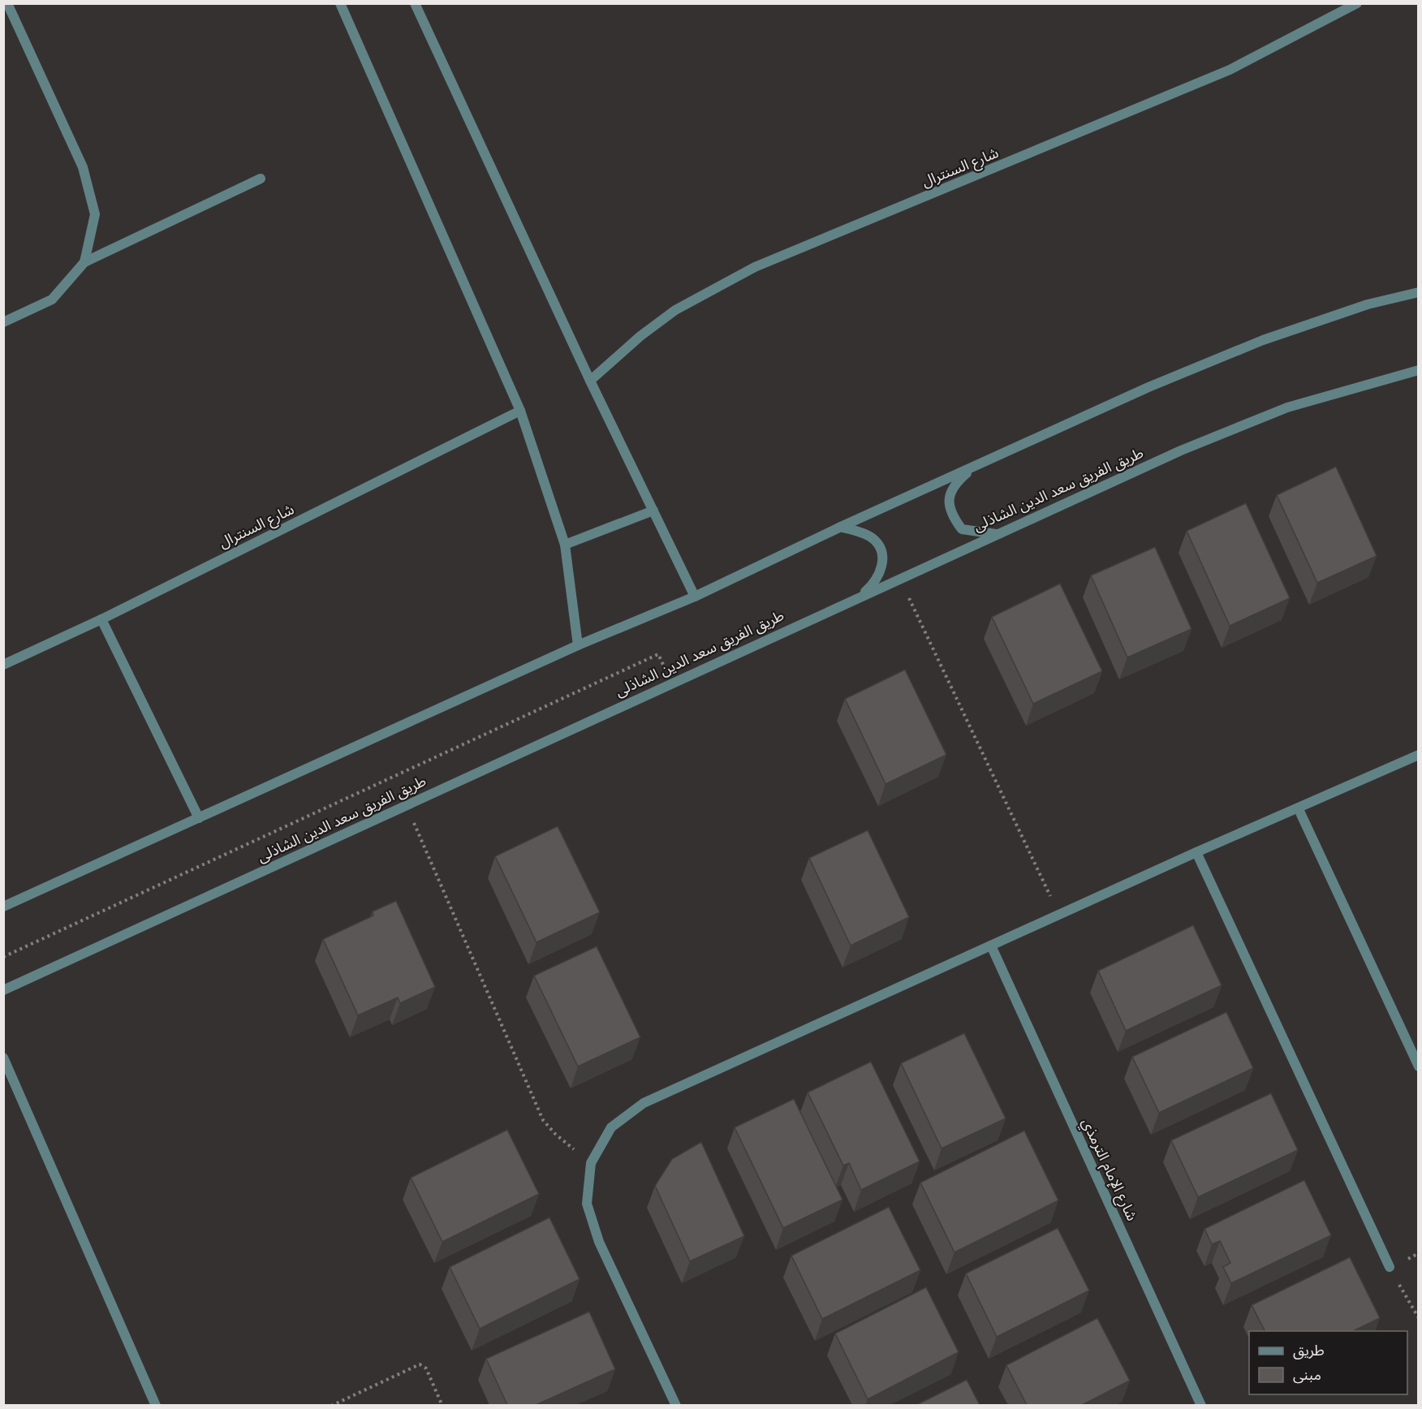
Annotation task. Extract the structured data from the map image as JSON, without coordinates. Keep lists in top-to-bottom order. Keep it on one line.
{"streets":{"street":["شارع السنترال","طريق الفريق سعد الدين الشاذلى","شارع الإمام الترمذي"]},"legend":["طريق","مبنى"]}
